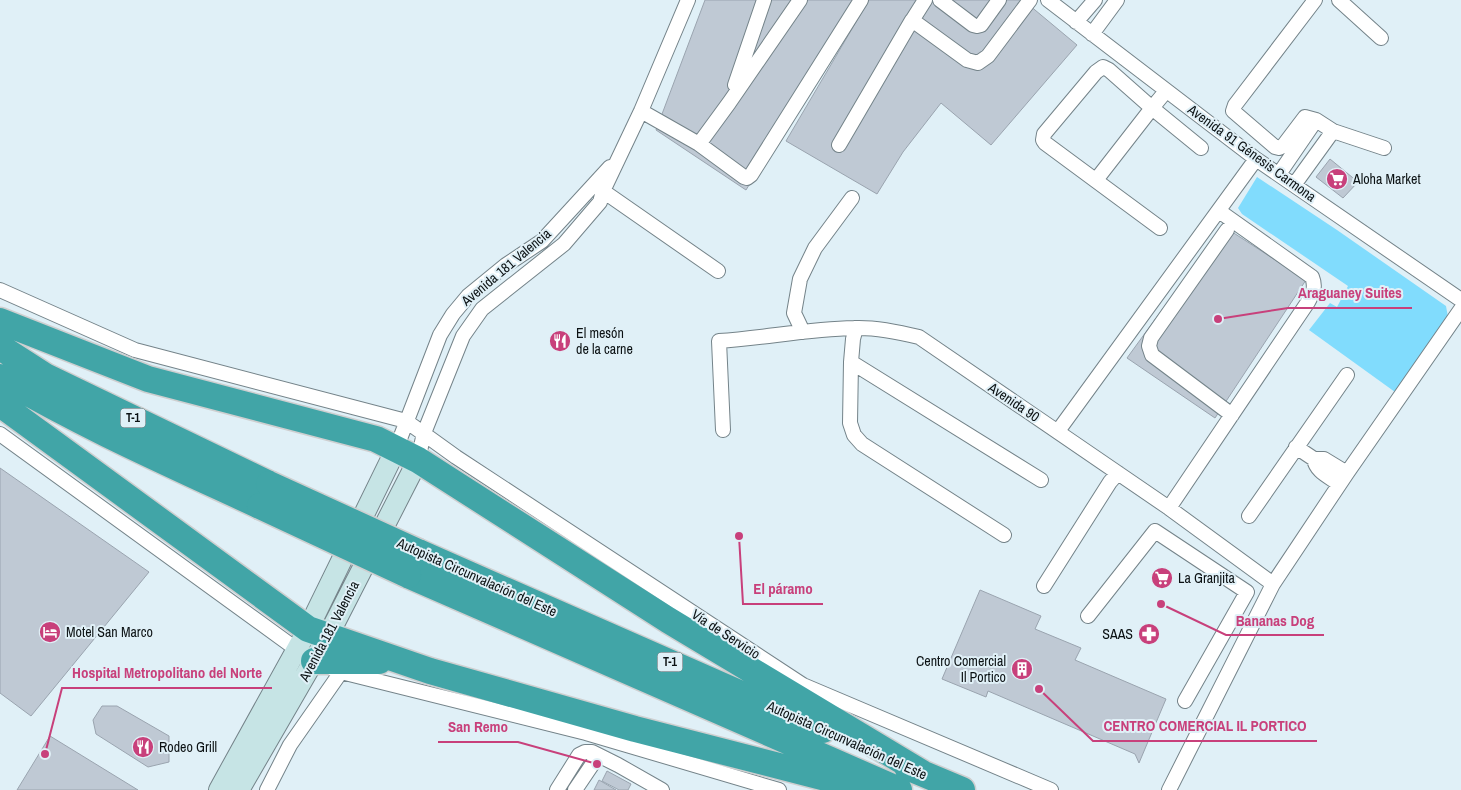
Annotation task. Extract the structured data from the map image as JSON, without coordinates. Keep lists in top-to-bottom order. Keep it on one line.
{"streets":{"highway":["T-1","Autopista Circunvalación del Este"],"street":["Avenida 91 Génesis Carmona","Avenida 181 Valencia","Avenida 90","Vía de Servicio"]},"crossings":[["Avenida 181 Valencia","Vía de Servicio"]],"places":{"supermarket":["Aloha Market","La Granjita"],"other":["Araguaney Suites","El páramo","Bananas Dog","CENTRO COMERCIAL IL PORTICO","Hospital Metropolitano del Norte","San Remo"],"restaurant":["El mesón de la carne","Rodeo Grill"],"hotel":["Motel San Marco"],"pharmacy":["SAAS"],"building":["Centro Comercial Il Portico"]}}
